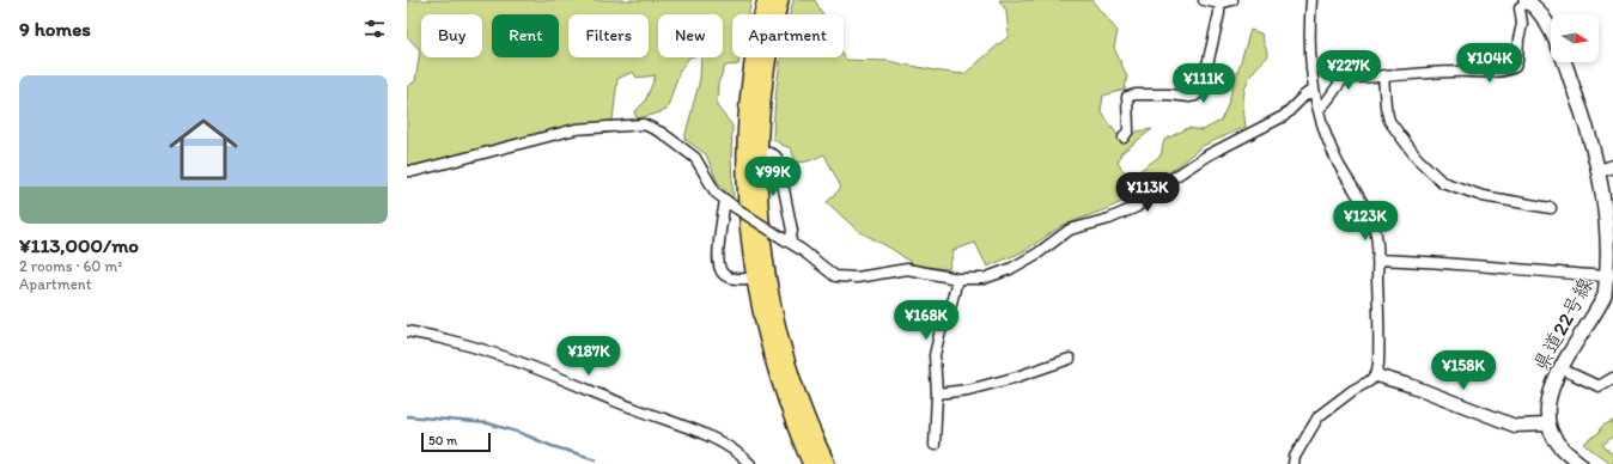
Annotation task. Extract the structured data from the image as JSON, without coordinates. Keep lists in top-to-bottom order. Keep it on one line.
{"streets":{"main road":["県道22号線"]},"scale_bar":"50 m","north":"right","page":{"heading":"9 homes","chip":["Buy","Rent","Filters","New","Apartment"],"price":["¥104K","¥227K","¥111K","¥99K","¥113K","¥123K","¥168K","¥187K","¥158K"],"list":[{"name":"¥113,000/mo","note":"2 rooms · 60 m² · Apartment"}],"scale":"50 m"}}
